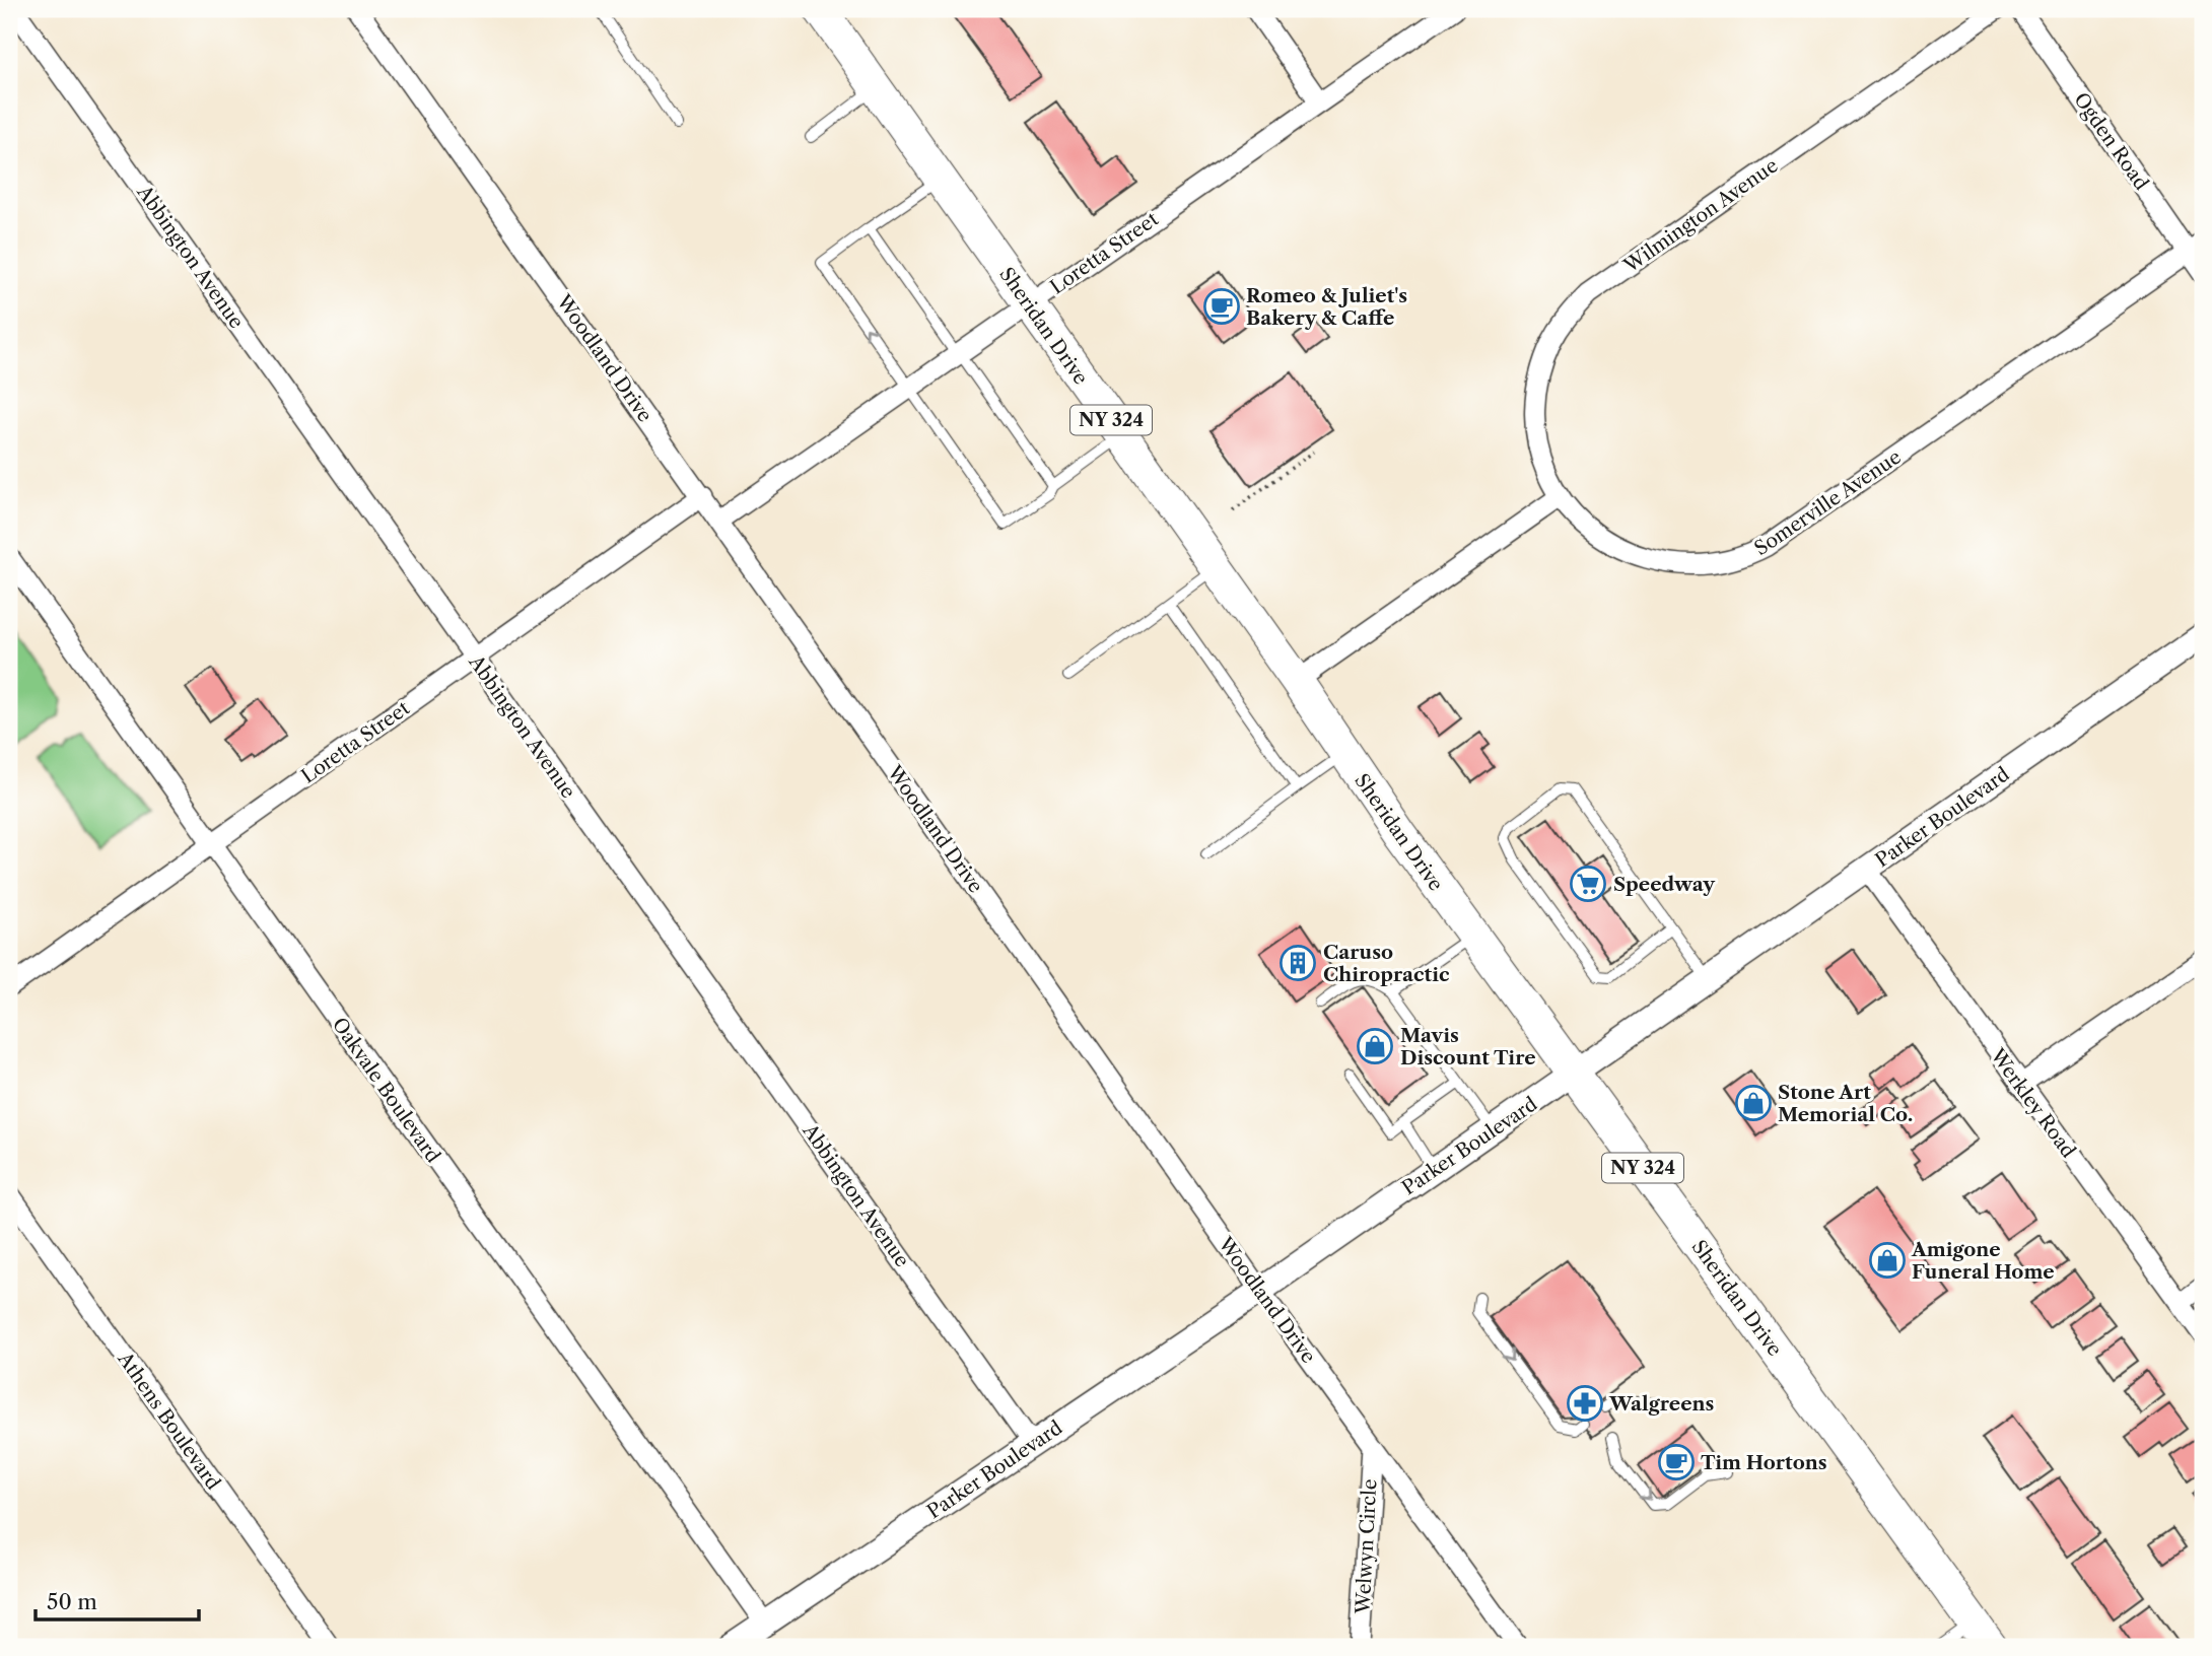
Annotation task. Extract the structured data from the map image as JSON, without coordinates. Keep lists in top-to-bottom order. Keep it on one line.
{"streets":{"main road":["Sheridan Drive","NY 324"],"street":["Ogden Road","Wilmington Avenue","Loretta Street","Abbington Avenue","Woodland Drive","Somerville Avenue","Parker Boulevard","Oakvale Boulevard","Werkley Road","Athens Boulevard","Welwyn Circle"]},"crossings":[["Ogden Road","Somerville Avenue"],["Wilmington Avenue","Somerville Avenue"],["Loretta Street","Abbington Avenue"],["Loretta Street","Sheridan Drive"],["Loretta Street","Woodland Drive"],["Loretta Street","Oakvale Boulevard"],["Abbington Avenue","Parker Boulevard"],["Sheridan Drive","Parker Boulevard"],["Woodland Drive","Parker Boulevard"],["Woodland Drive","Welwyn Circle"],["Parker Boulevard","Oakvale Boulevard"],["Parker Boulevard","Werkley Road"]],"places":{"cafe":["Romeo & Juliet's Bakery & Caffe","Tim Hortons"],"supermarket":["Speedway"],"building":["Caruso Chiropractic"],"shop":["Mavis Discount Tire","Stone Art Memorial Co.","Amigone Funeral Home"],"pharmacy":["Walgreens"]},"scale_bar":"50 m"}
